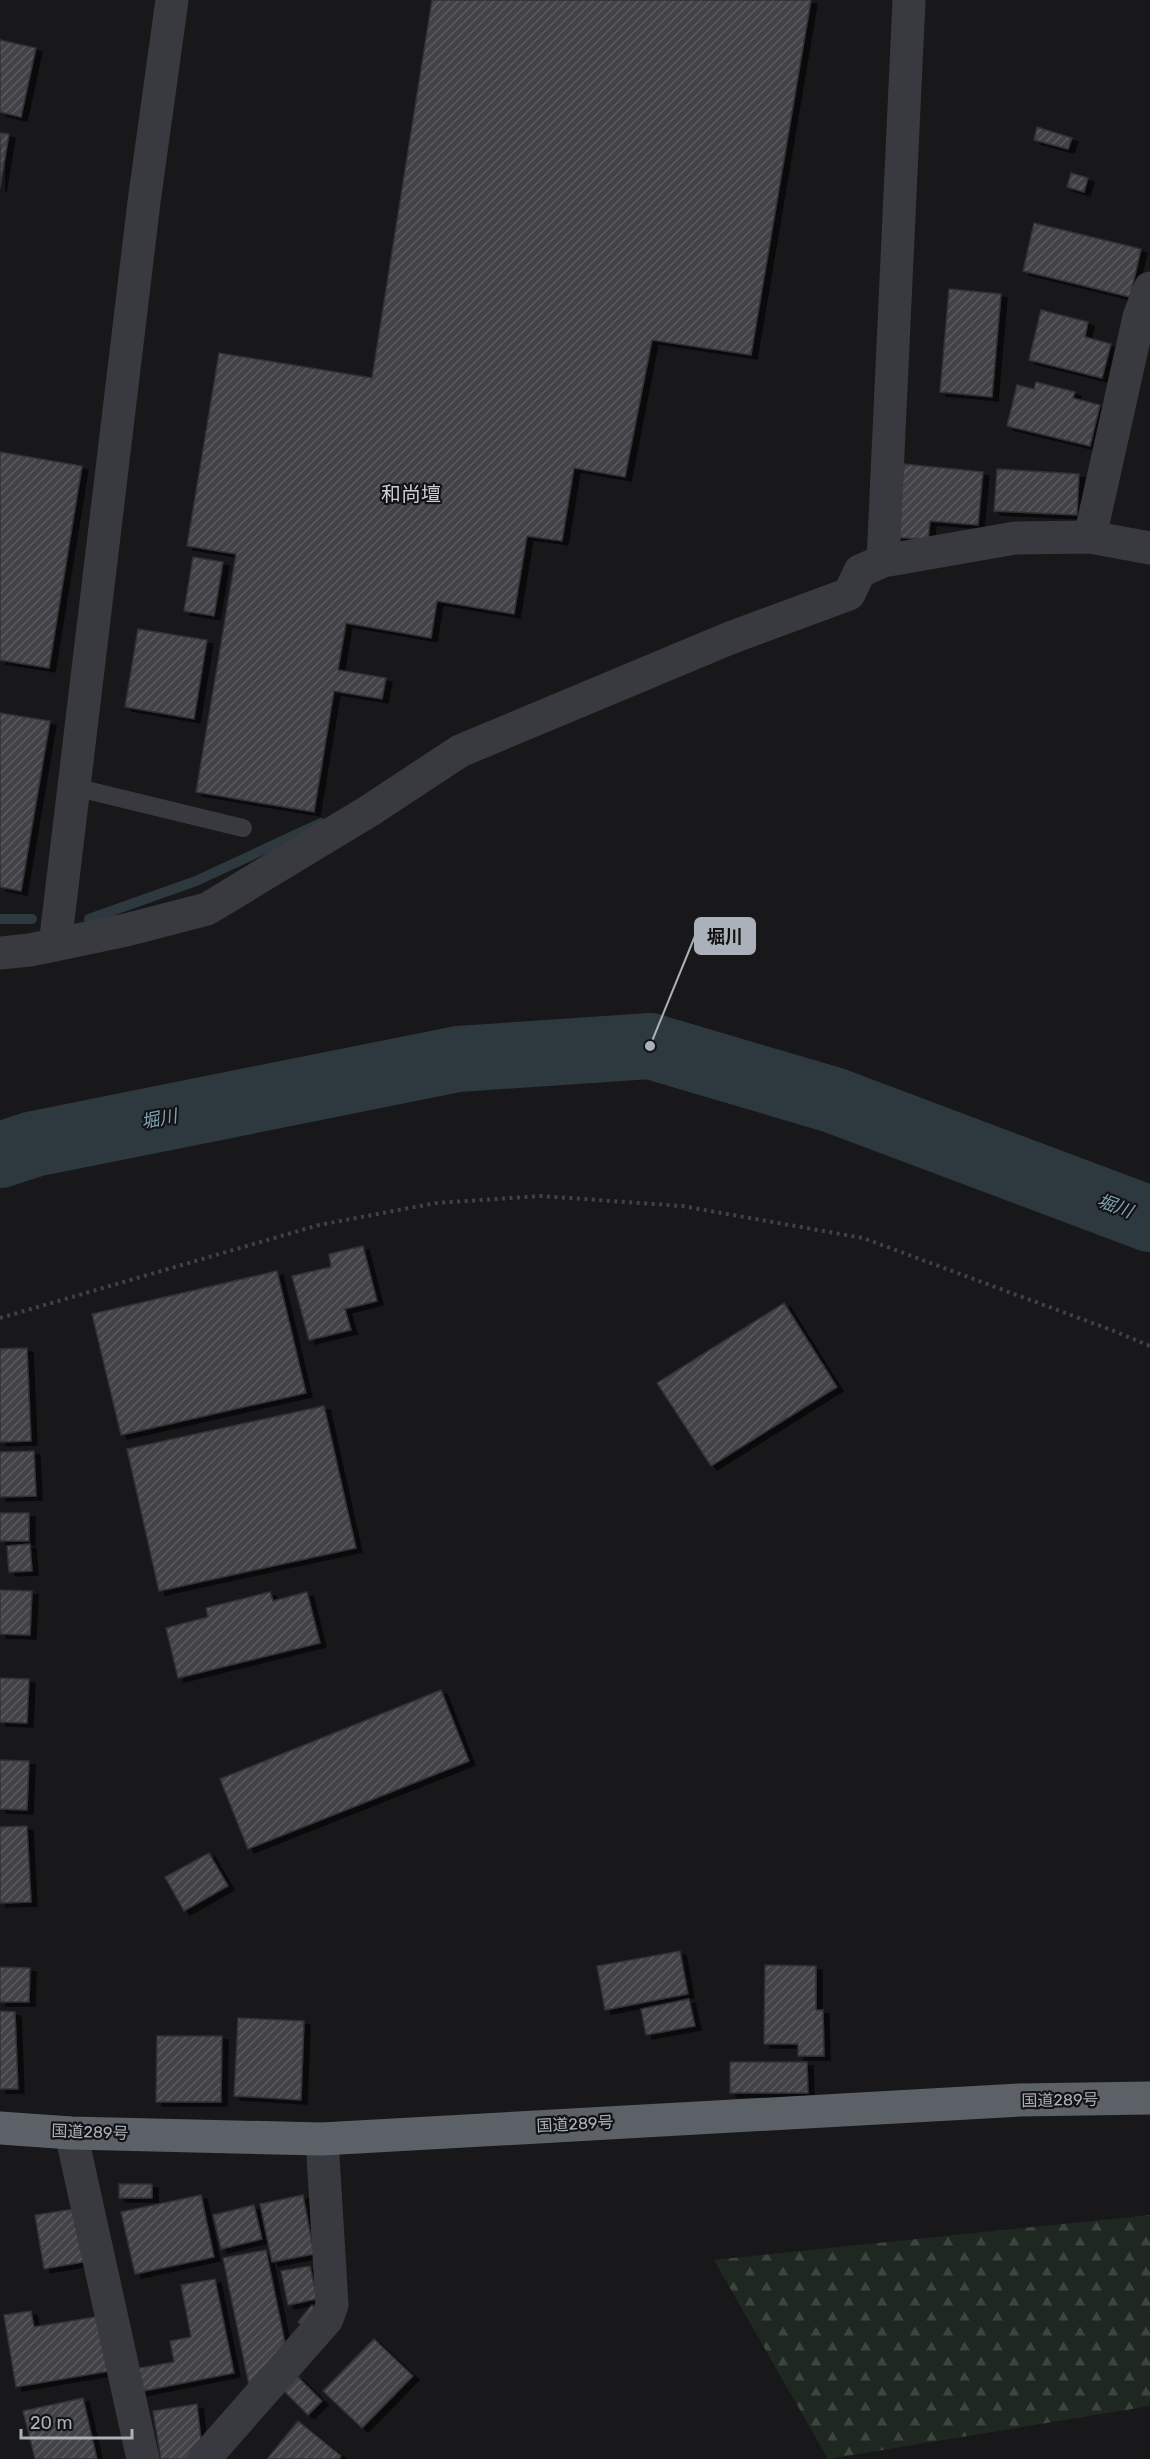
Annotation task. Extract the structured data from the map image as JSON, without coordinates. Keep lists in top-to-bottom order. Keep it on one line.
{"streets":{"highway":["国道289号"]},"districts":["和尚壇"],"water":["堀川"],"places":["堀川"],"scale_bar":"20 m"}
